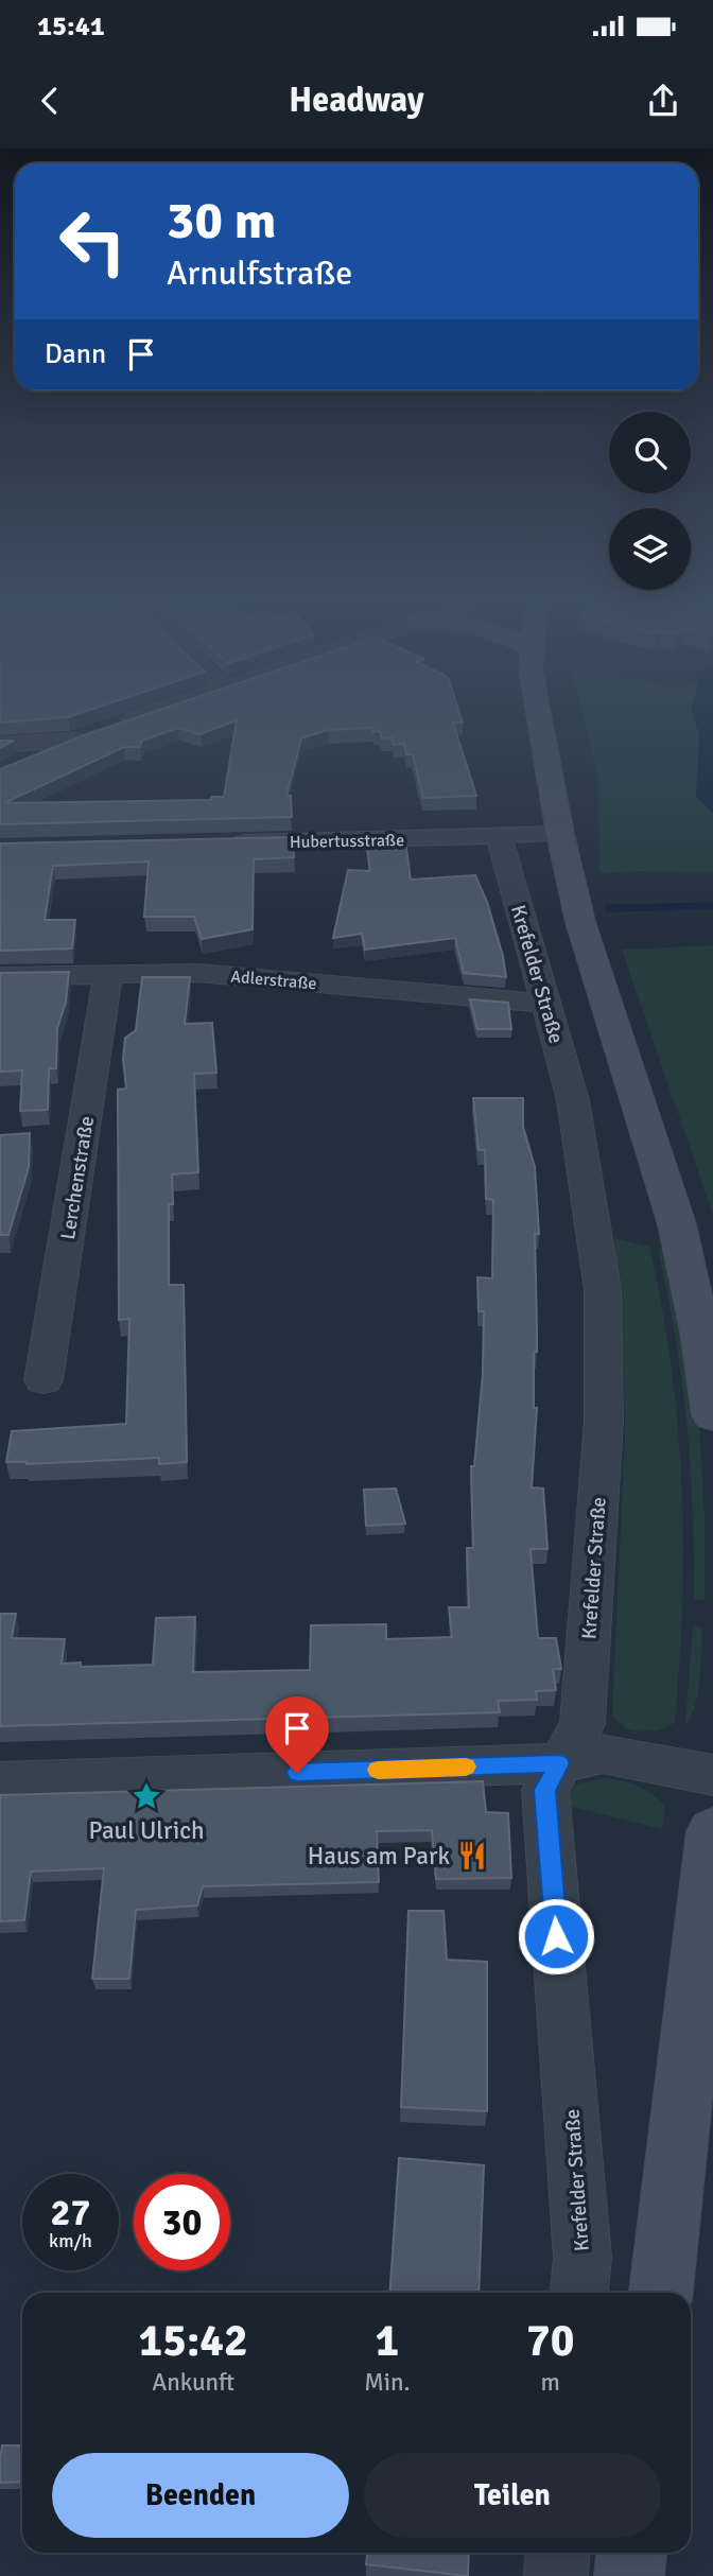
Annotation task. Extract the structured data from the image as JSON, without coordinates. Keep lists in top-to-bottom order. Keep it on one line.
{"streets":{"street":["Hubertusstraße","Krefelder Straße","Adlerstraße","Lerchenstraße"]},"crossings":[["Hubertusstraße","Krefelder Straße"],["Krefelder Straße","Adlerstraße"],["Adlerstraße","Lerchenstraße"]],"places":{"place":["Paul Ulrich"],"restaurant":["Haus am Park"]},"page":{"status":"15:41","header":"Headway","turn":["30 m","Arnulfstraße"],"then":"Dann","speed":"27 km/h","limit":"30","eta":["15:42","Ankunft","1","Min.","70","m"],"buttons":["Beenden","Teilen"]}}
